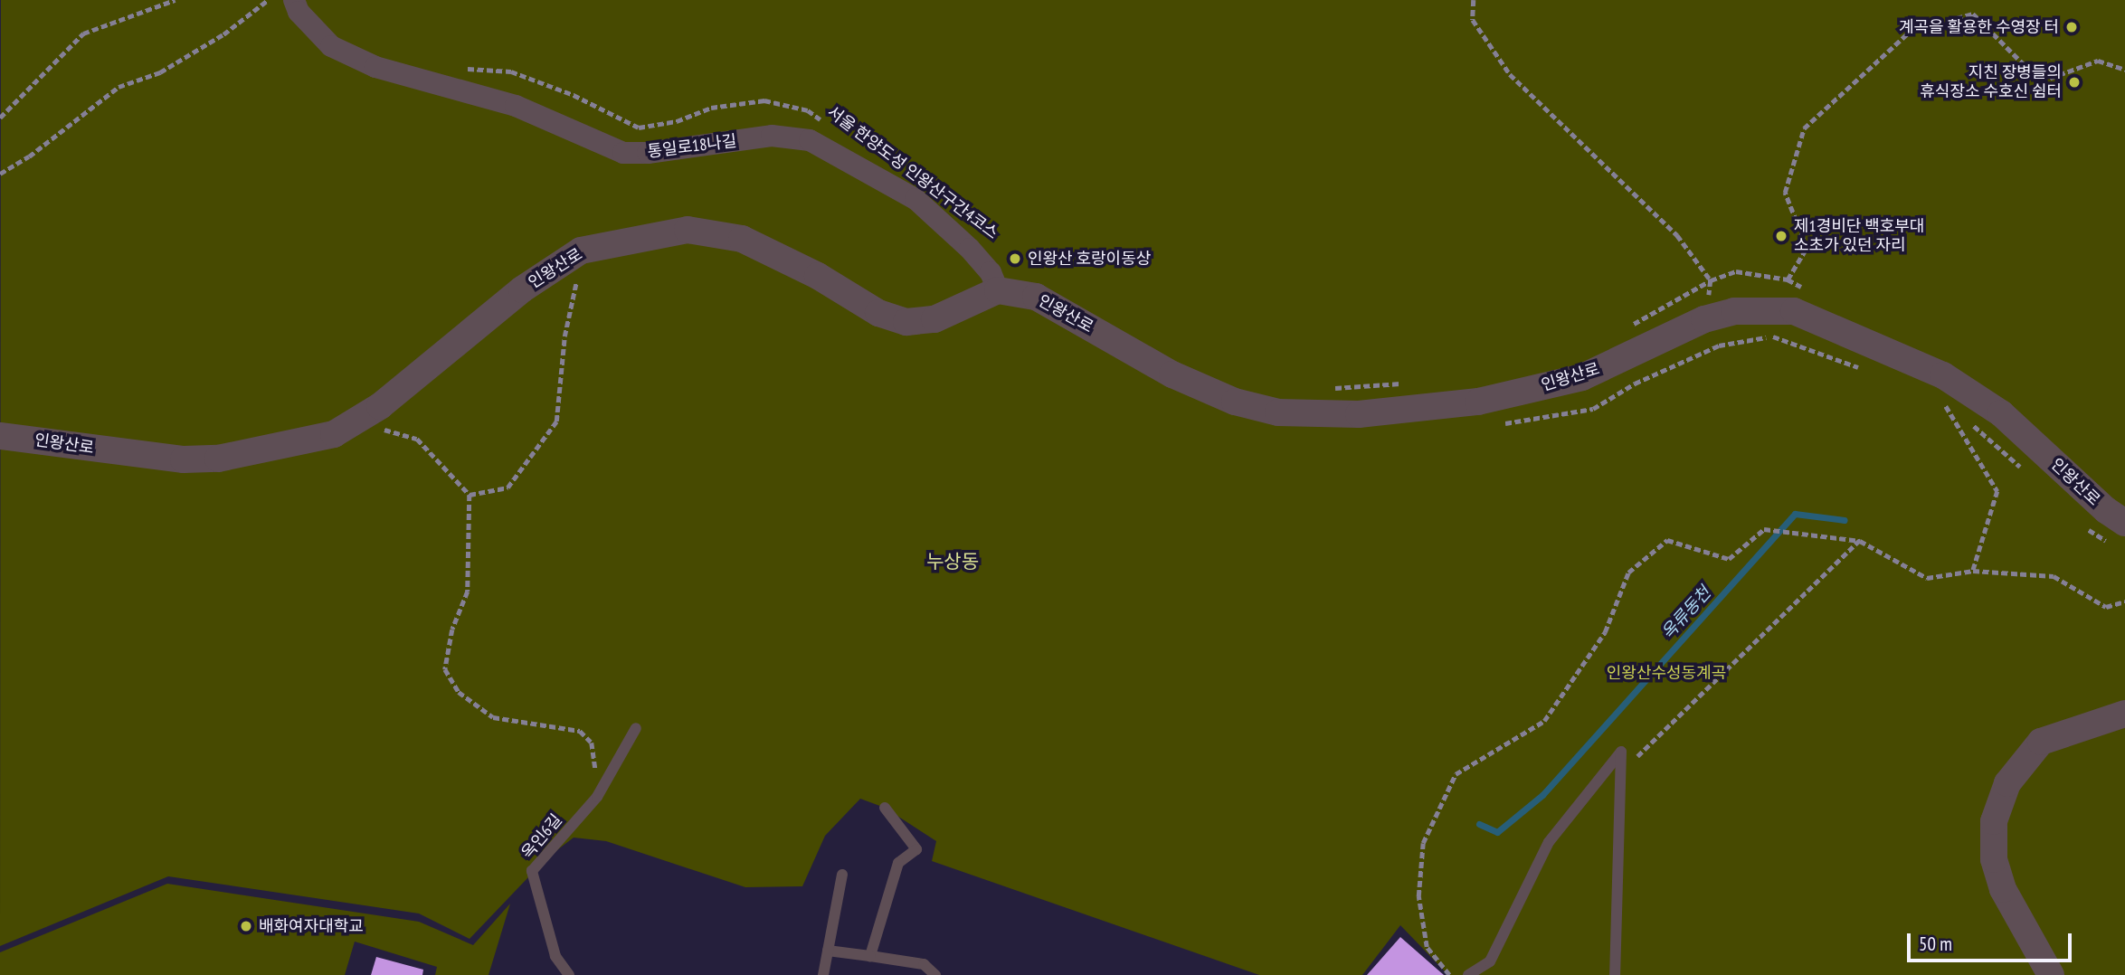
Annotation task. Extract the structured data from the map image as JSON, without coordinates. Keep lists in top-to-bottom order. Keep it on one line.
{"streets":{"street":["통일로18나길","인왕산로"],"lane":["옥인6길"],"path":["서울 한양도성 인왕산구간4코스"]},"crossings":[["통일로18나길","인왕산로"]],"districts":["누상동"],"water":["옥류동천"],"parks":["인왕산수성동계곡"],"places":["계곡을 활용한 수영장 터","지친 장병들의 휴식장소 수호신 쉼터","제1경비단 백호부대 소초가 있던 자리","인왕산 호랑이동상","배화여자대학교"],"scale_bar":"50 m"}
